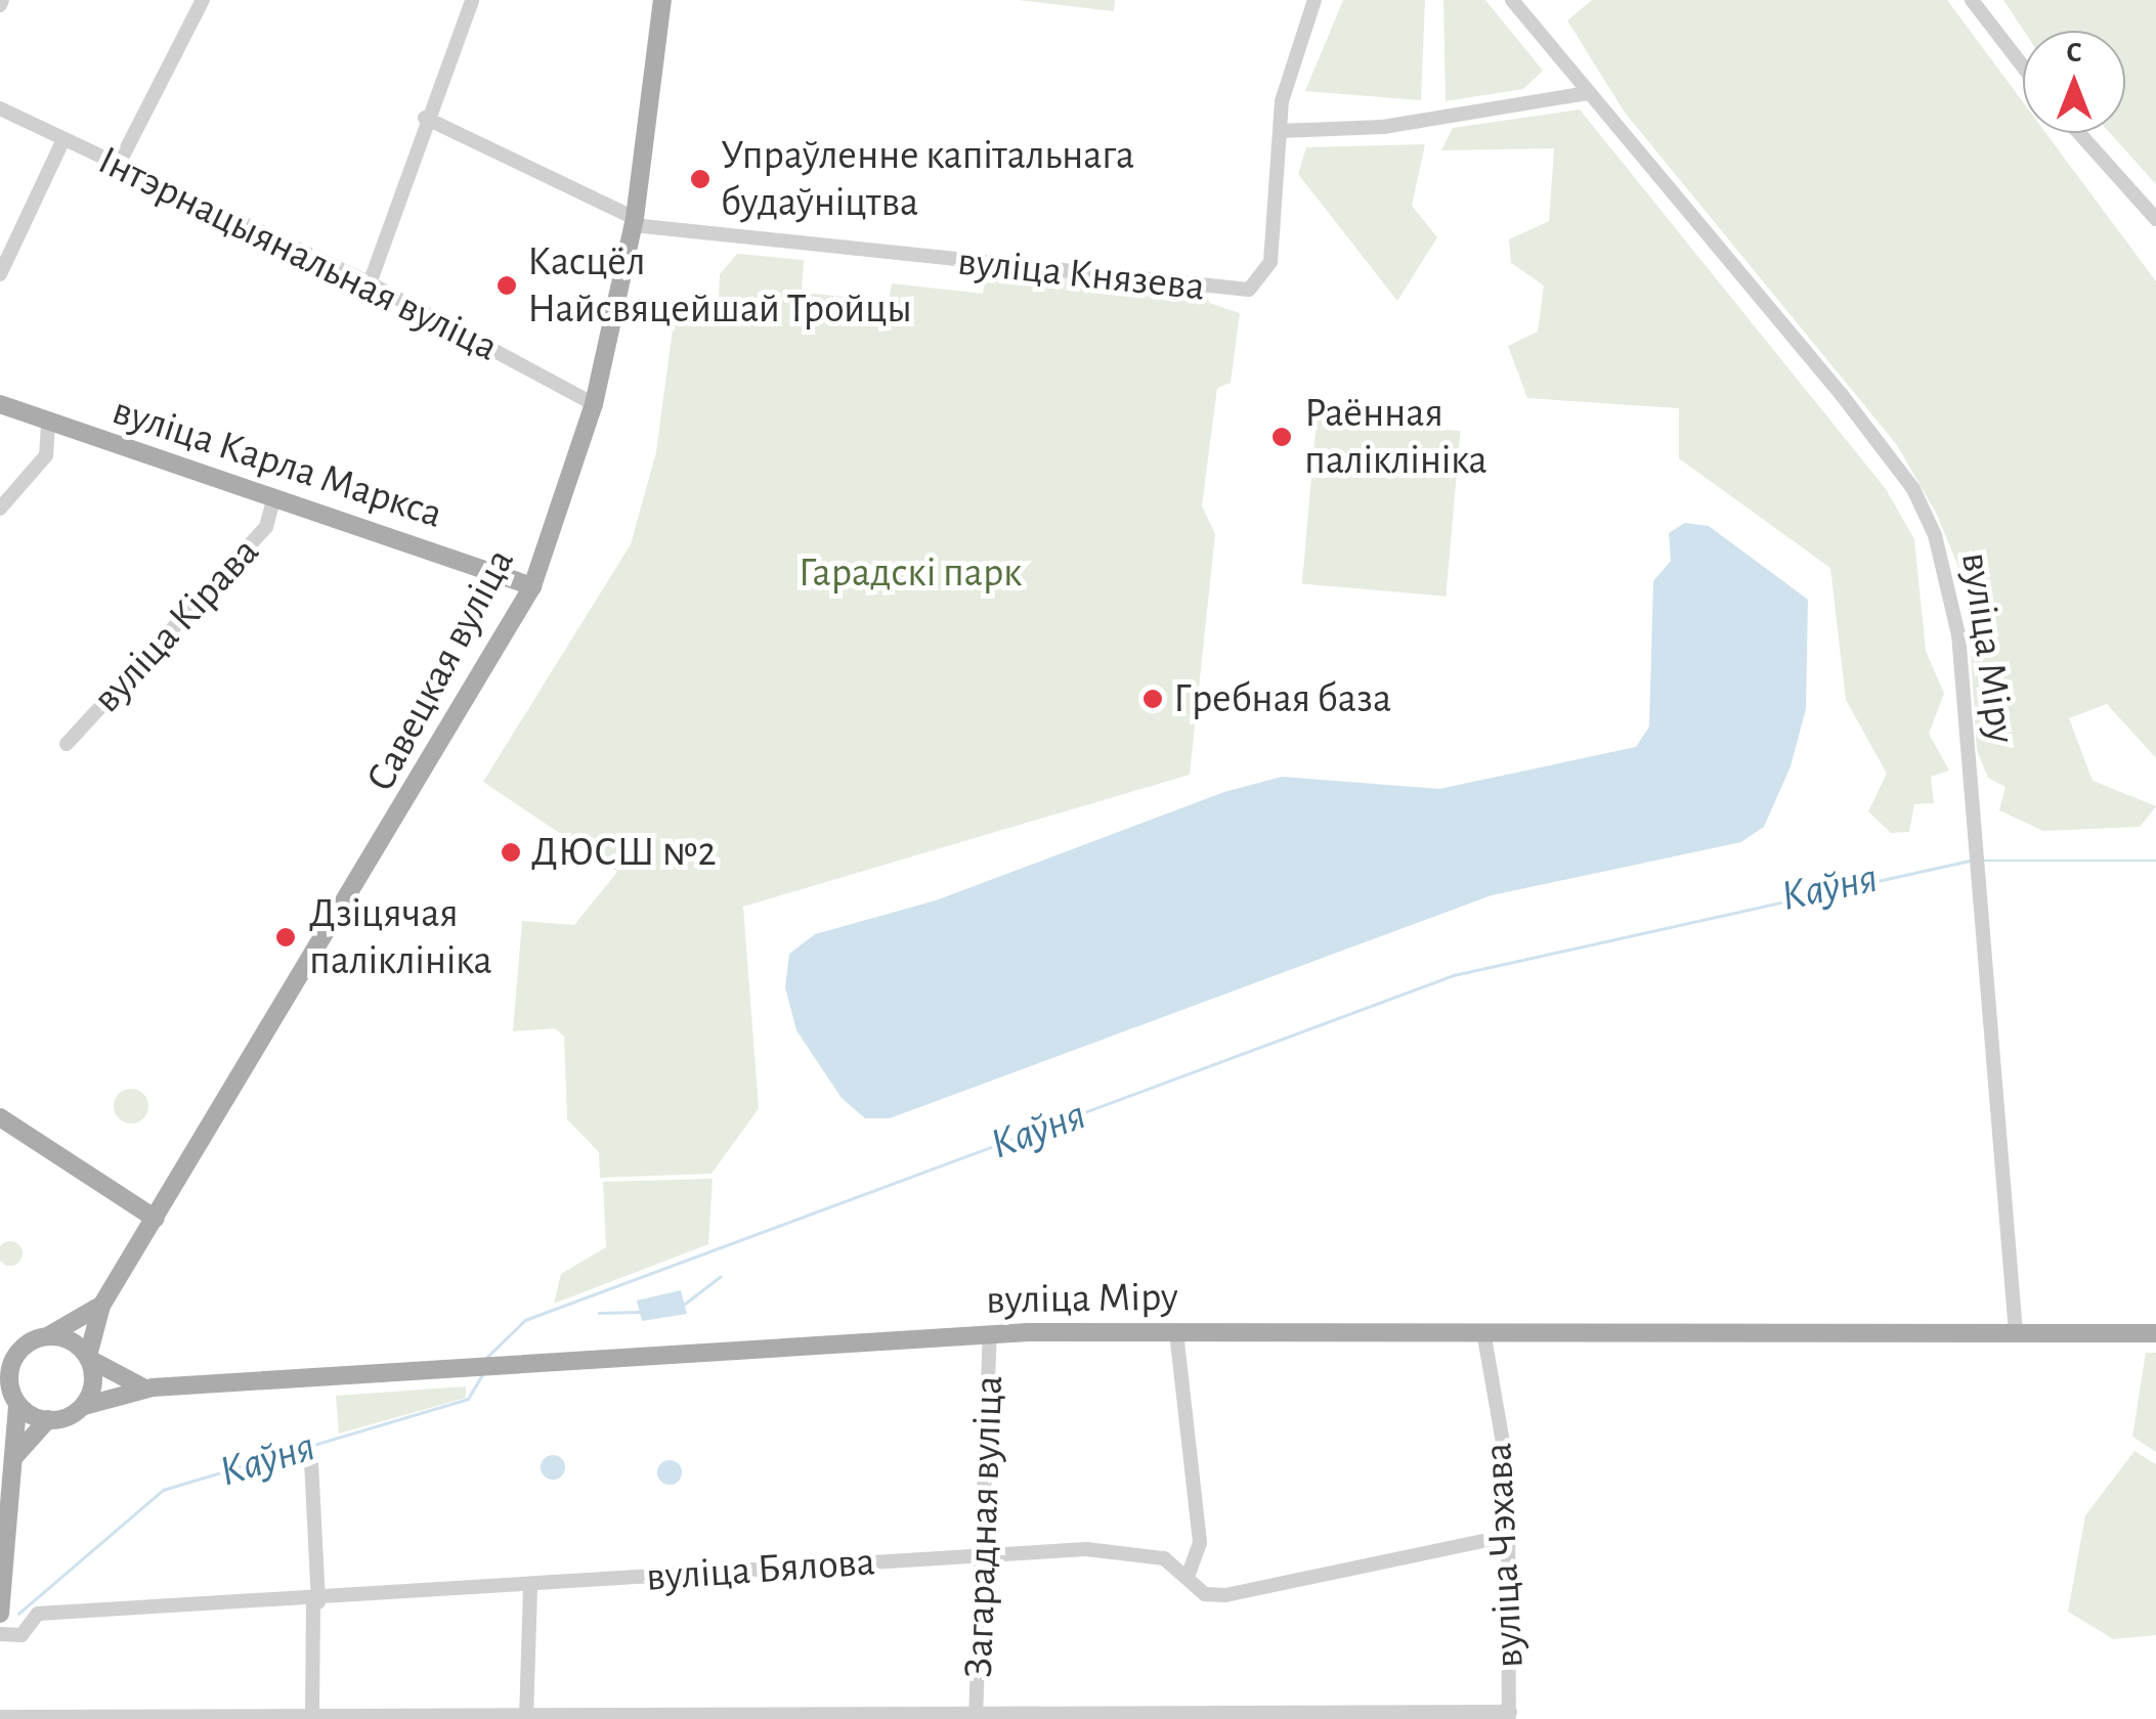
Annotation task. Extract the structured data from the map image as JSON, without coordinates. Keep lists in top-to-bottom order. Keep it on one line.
{"streets":{"main road":["вуліца Карла Маркса","вуліца Міру","Савецкая вуліца"],"street":["Інтэрнацыянальная вуліца","вуліца Князева","вуліца Кірава","Загарадная вуліца","вуліца Чэхава","вуліца Бялова"]},"crossings":[["Інтэрнацыянальная вуліца","Савецкая вуліца"],["вуліца Князева","Савецкая вуліца"],["вуліца Карла Маркса","вуліца Кірава"],["вуліца Карла Маркса","Савецкая вуліца"],["вуліца Міру","Савецкая вуліца"],["вуліца Міру","Загарадная вуліца"],["вуліца Міру","вуліца Чэхава"],["Загарадная вуліца","вуліца Бялова"],["вуліца Чэхава","вуліца Бялова"]],"water":["Каўня"],"parks":["Гарадскі парк"],"places":["Упраўленне капітальнага будаўніцтва","Касцёл Найсвяцейшай Тройцы","Раённая паліклініка","Гребная база","ДЮСШ №2","Дзіцячая паліклініка"],"north":"top"}
